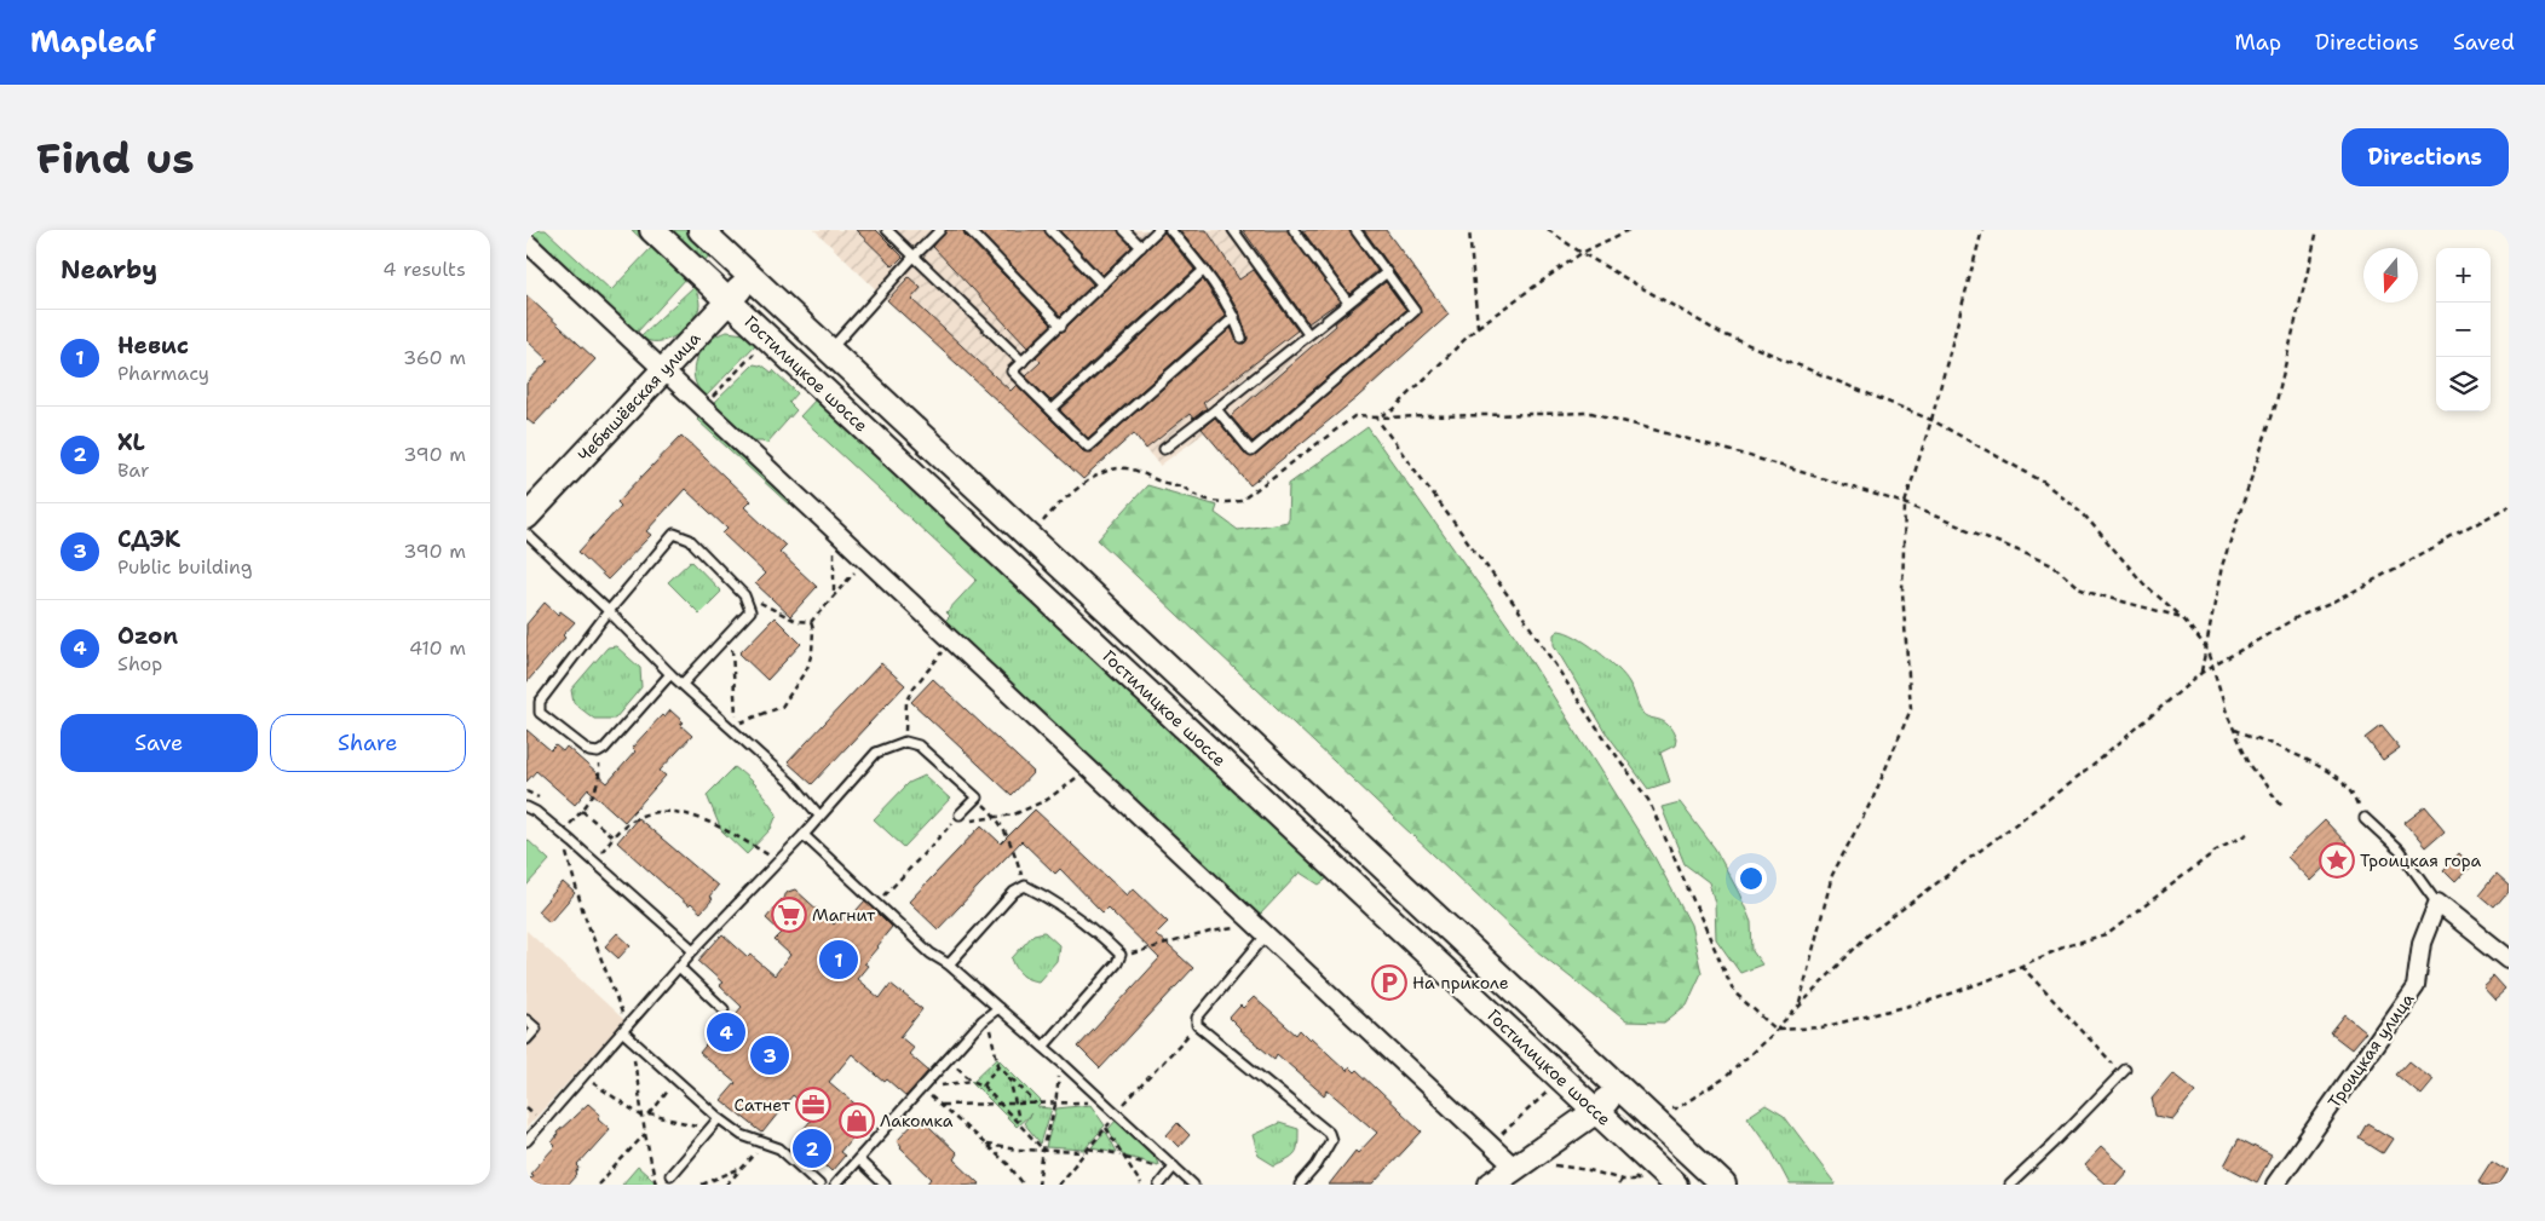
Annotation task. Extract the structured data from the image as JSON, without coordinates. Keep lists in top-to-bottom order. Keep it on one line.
{"streets":{"street":["Гостилицкое шоссе","Чебышёвская улица","Троицкая улица"]},"crossings":[["Гостилицкое шоссе","Чебышёвская улица"]],"places":{"place":["Троицкая гора"],"supermarket":["Магнит"],"parking":["На приколе"],"office":["Сатнет"],"shop":["Лакомка"]},"north":"bottom","page":{"header":"Mapleaf","nav":["Map","Directions","Saved"],"buttons":["Directions",["Save","Share"]],"title":"Find us","heading":["Nearby","4 results"],"map_buttons":["+","−"],"list":[{"mark":"1","name":"Невис","note":"Pharmacy","value":"360 m"},{"mark":"2","name":"XL","note":"Bar","value":"390 m"},{"mark":"3","name":"СДЭК","note":"Public building","value":"390 m"},{"mark":"4","name":"Ozon","note":"Shop","value":"410 m"}],"pins":["1","4","3","2"]}}
